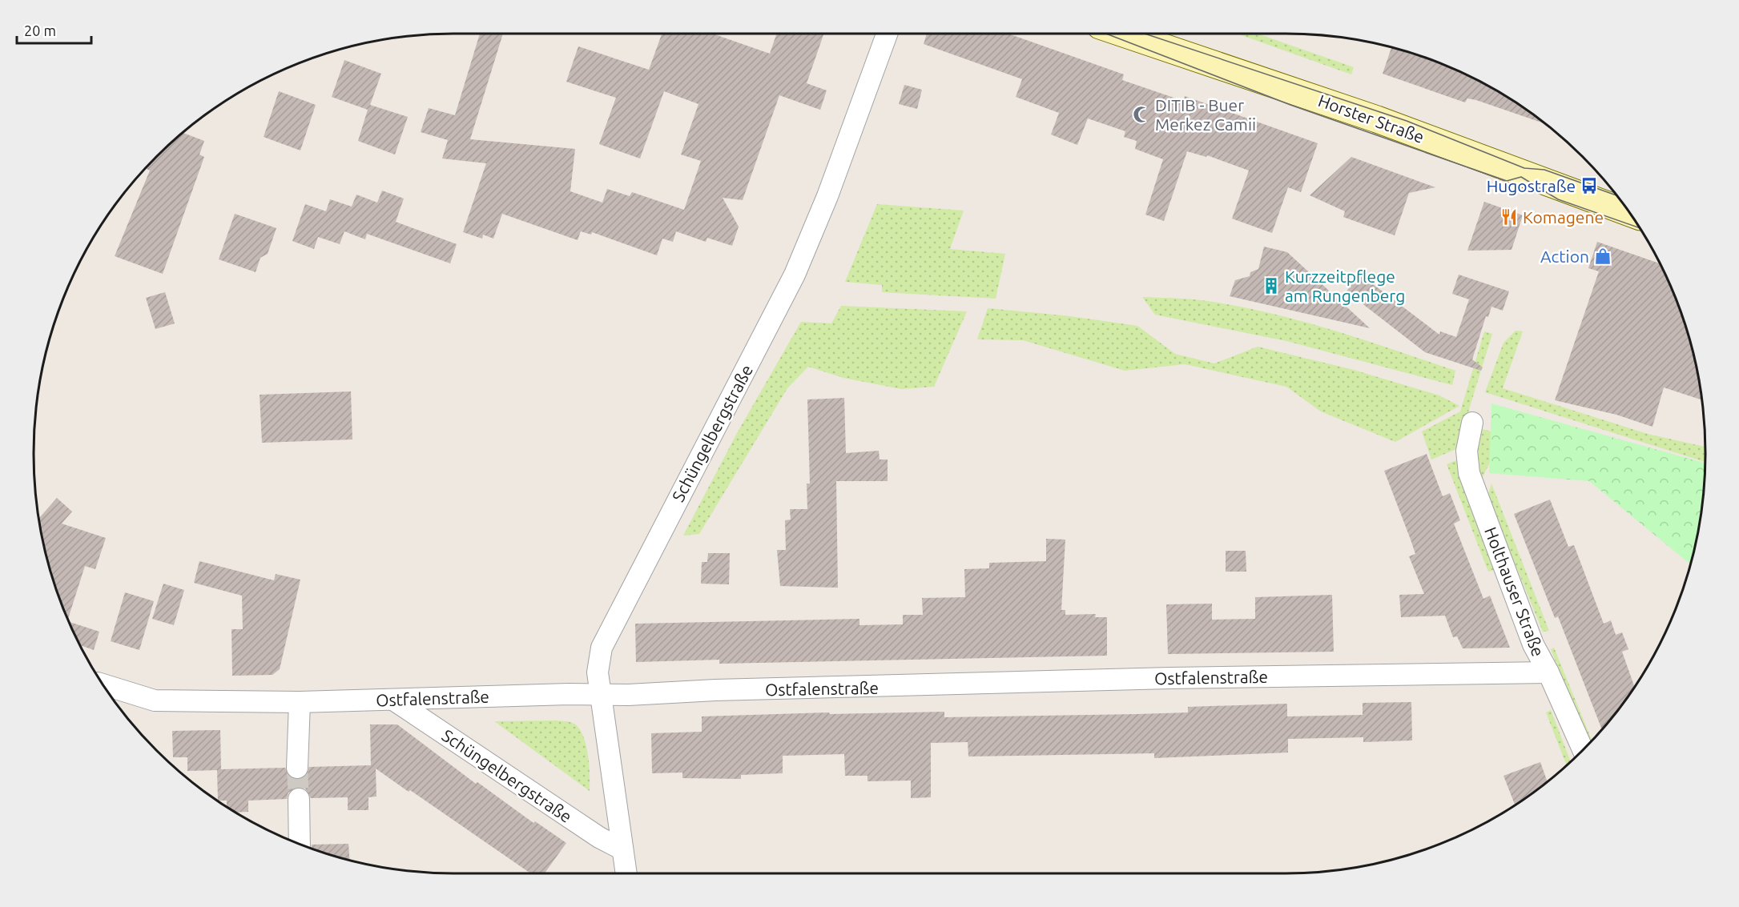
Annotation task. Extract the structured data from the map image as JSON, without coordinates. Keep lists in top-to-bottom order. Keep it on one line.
{"streets":{"main road":["Horster Straße"],"street":["Schüngelbergstraße","Holthauser Straße","Ostfalenstraße"]},"crossings":[["Schüngelbergstraße","Ostfalenstraße"],["Holthauser Straße","Ostfalenstraße"]],"places":{"mosque":["DITIB - Buer Merkez Camii"],"bus stop":["Hugostraße"],"restaurant":["Komagene"],"shop":["Action"],"building":["Kurzzeitpflege am Rungenberg"]},"scale_bar":"20 m"}
